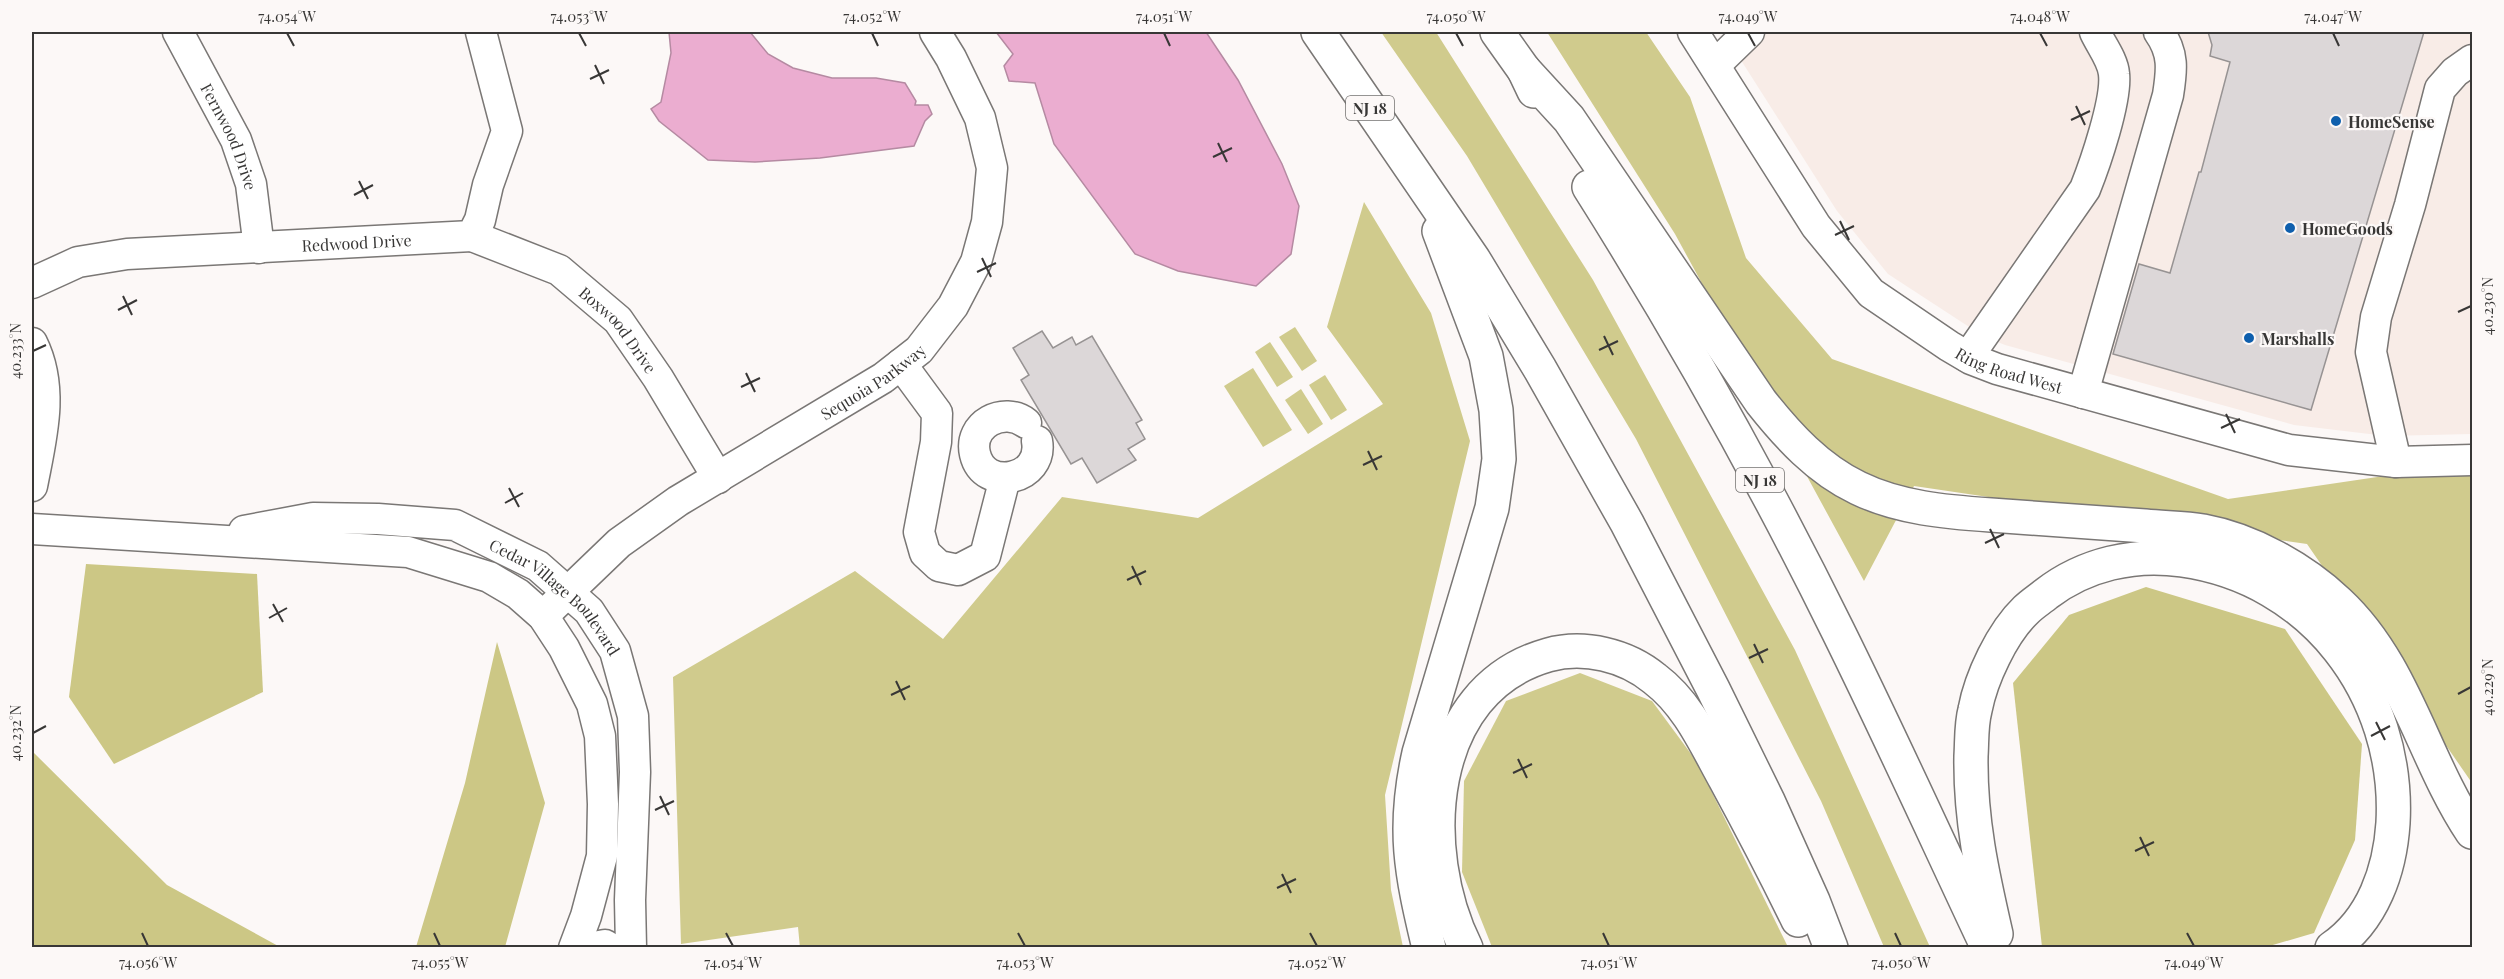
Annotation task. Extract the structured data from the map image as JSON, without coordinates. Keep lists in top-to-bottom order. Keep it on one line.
{"streets":{"highway":["NJ 18"],"street":["Fernwood Drive","Redwood Drive","Boxwood Drive","Ring Road West","Sequoia Parkway","Cedar Village Boulevard"]},"crossings":[["Fernwood Drive","Redwood Drive"],["Redwood Drive","Boxwood Drive"],["Boxwood Drive","Sequoia Parkway"],["Sequoia Parkway","Cedar Village Boulevard"]],"places":["HomeSense","HomeGoods","Marshalls"],"coordinates":["74.054°W","74.053°W","74.052°W","74.051°W","74.050°W","74.049°W","74.048°W","74.047°W","40.230°N","40.233°N","40.229°N","40.232°N","74.056°W","74.055°W"]}
